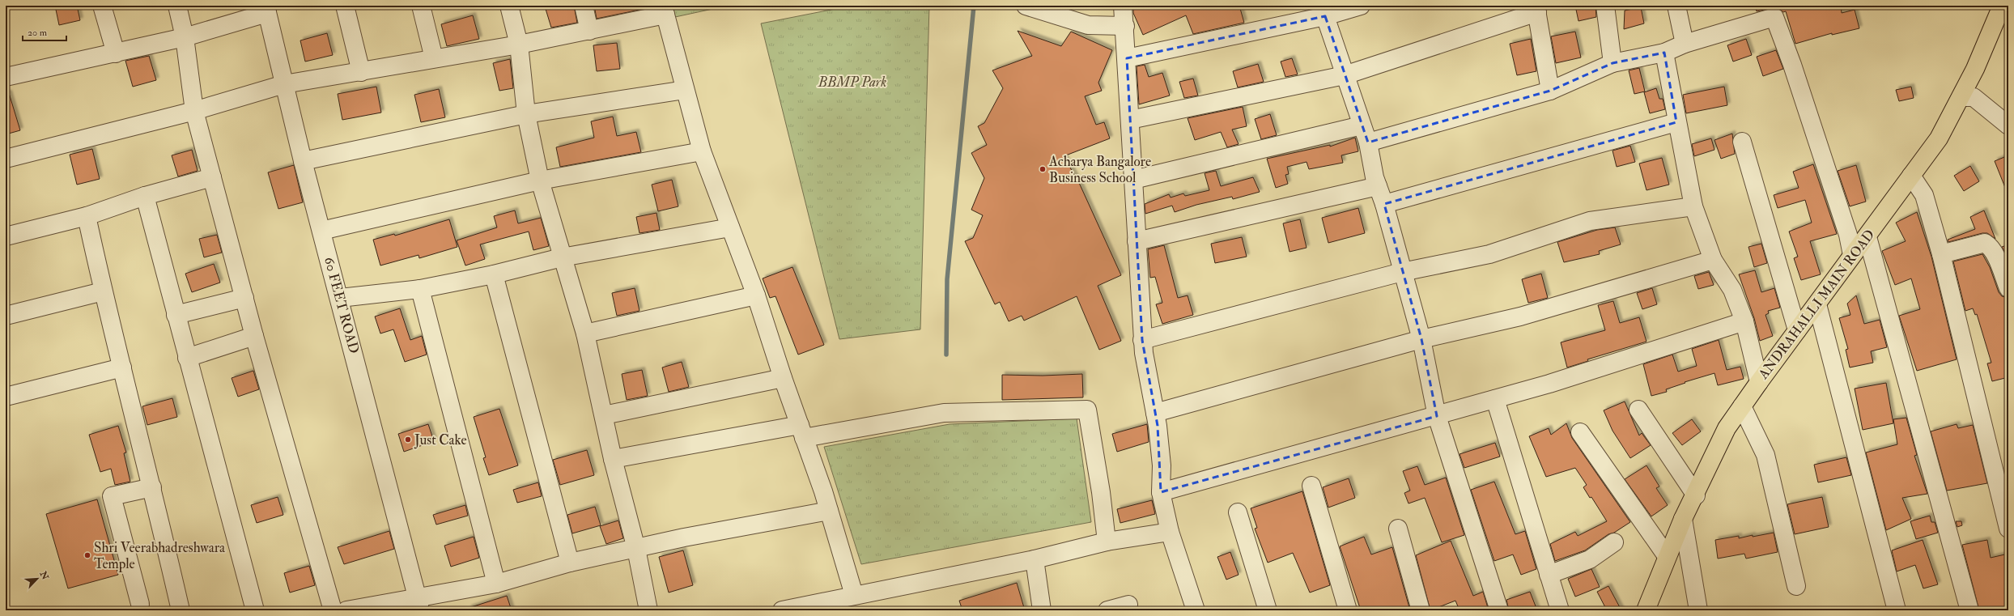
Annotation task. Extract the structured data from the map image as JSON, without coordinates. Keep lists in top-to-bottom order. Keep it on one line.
{"streets":{"main road":["ANDRAHALLI MAIN ROAD"],"street":["60 FEET ROAD"]},"parks":["BBMP Park"],"places":["Acharya Bangalore Business School","Just Cake","Shri Veerabhadreshwara Temple"],"scale_bar":"20 m","north":"top right"}
